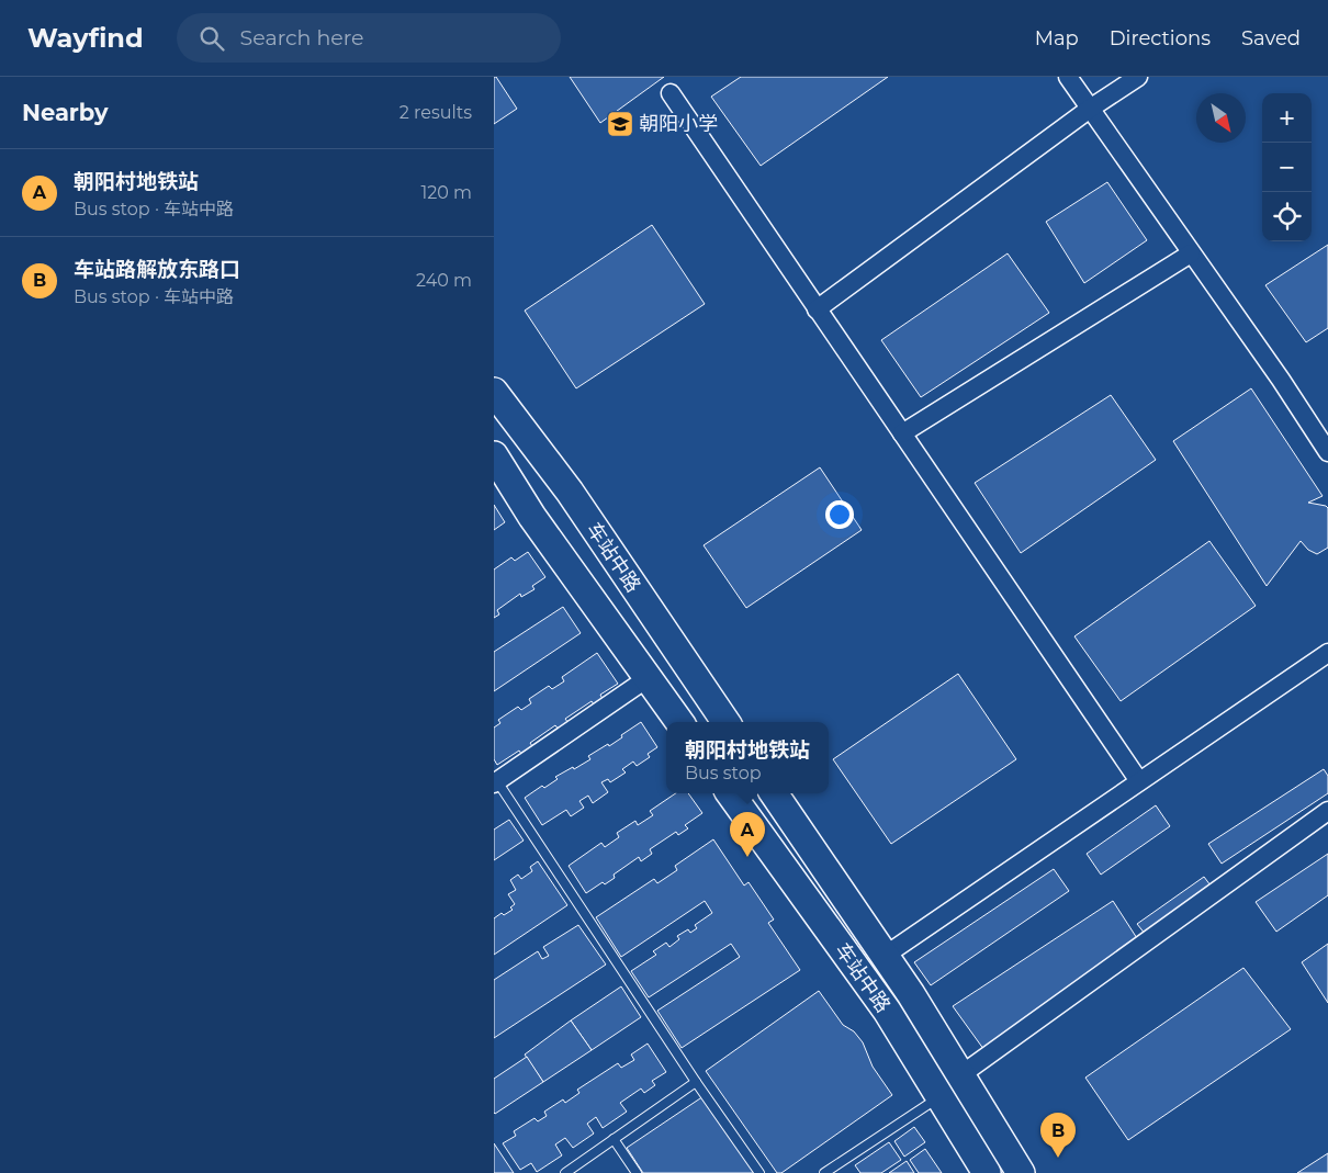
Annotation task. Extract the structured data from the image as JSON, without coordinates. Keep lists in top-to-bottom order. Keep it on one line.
{"streets":{"main road":["车站中路"]},"places":{"school or university":["朝阳小学"]},"north":"bottom right","page":{"header":"Wayfind","search":"Search here","nav":["Map","Directions","Saved"],"heading":["Nearby","2 results"],"map_buttons":["+","−"],"list":[{"mark":"A","name":"朝阳村地铁站","note":"Bus stop · 车站中路","value":"120 m"},{"mark":"B","name":"车站路解放东路口","note":"Bus stop · 车站中路","value":"240 m"}],"popup":["朝阳村地铁站","Bus stop"],"pins":["A","B"]}}
